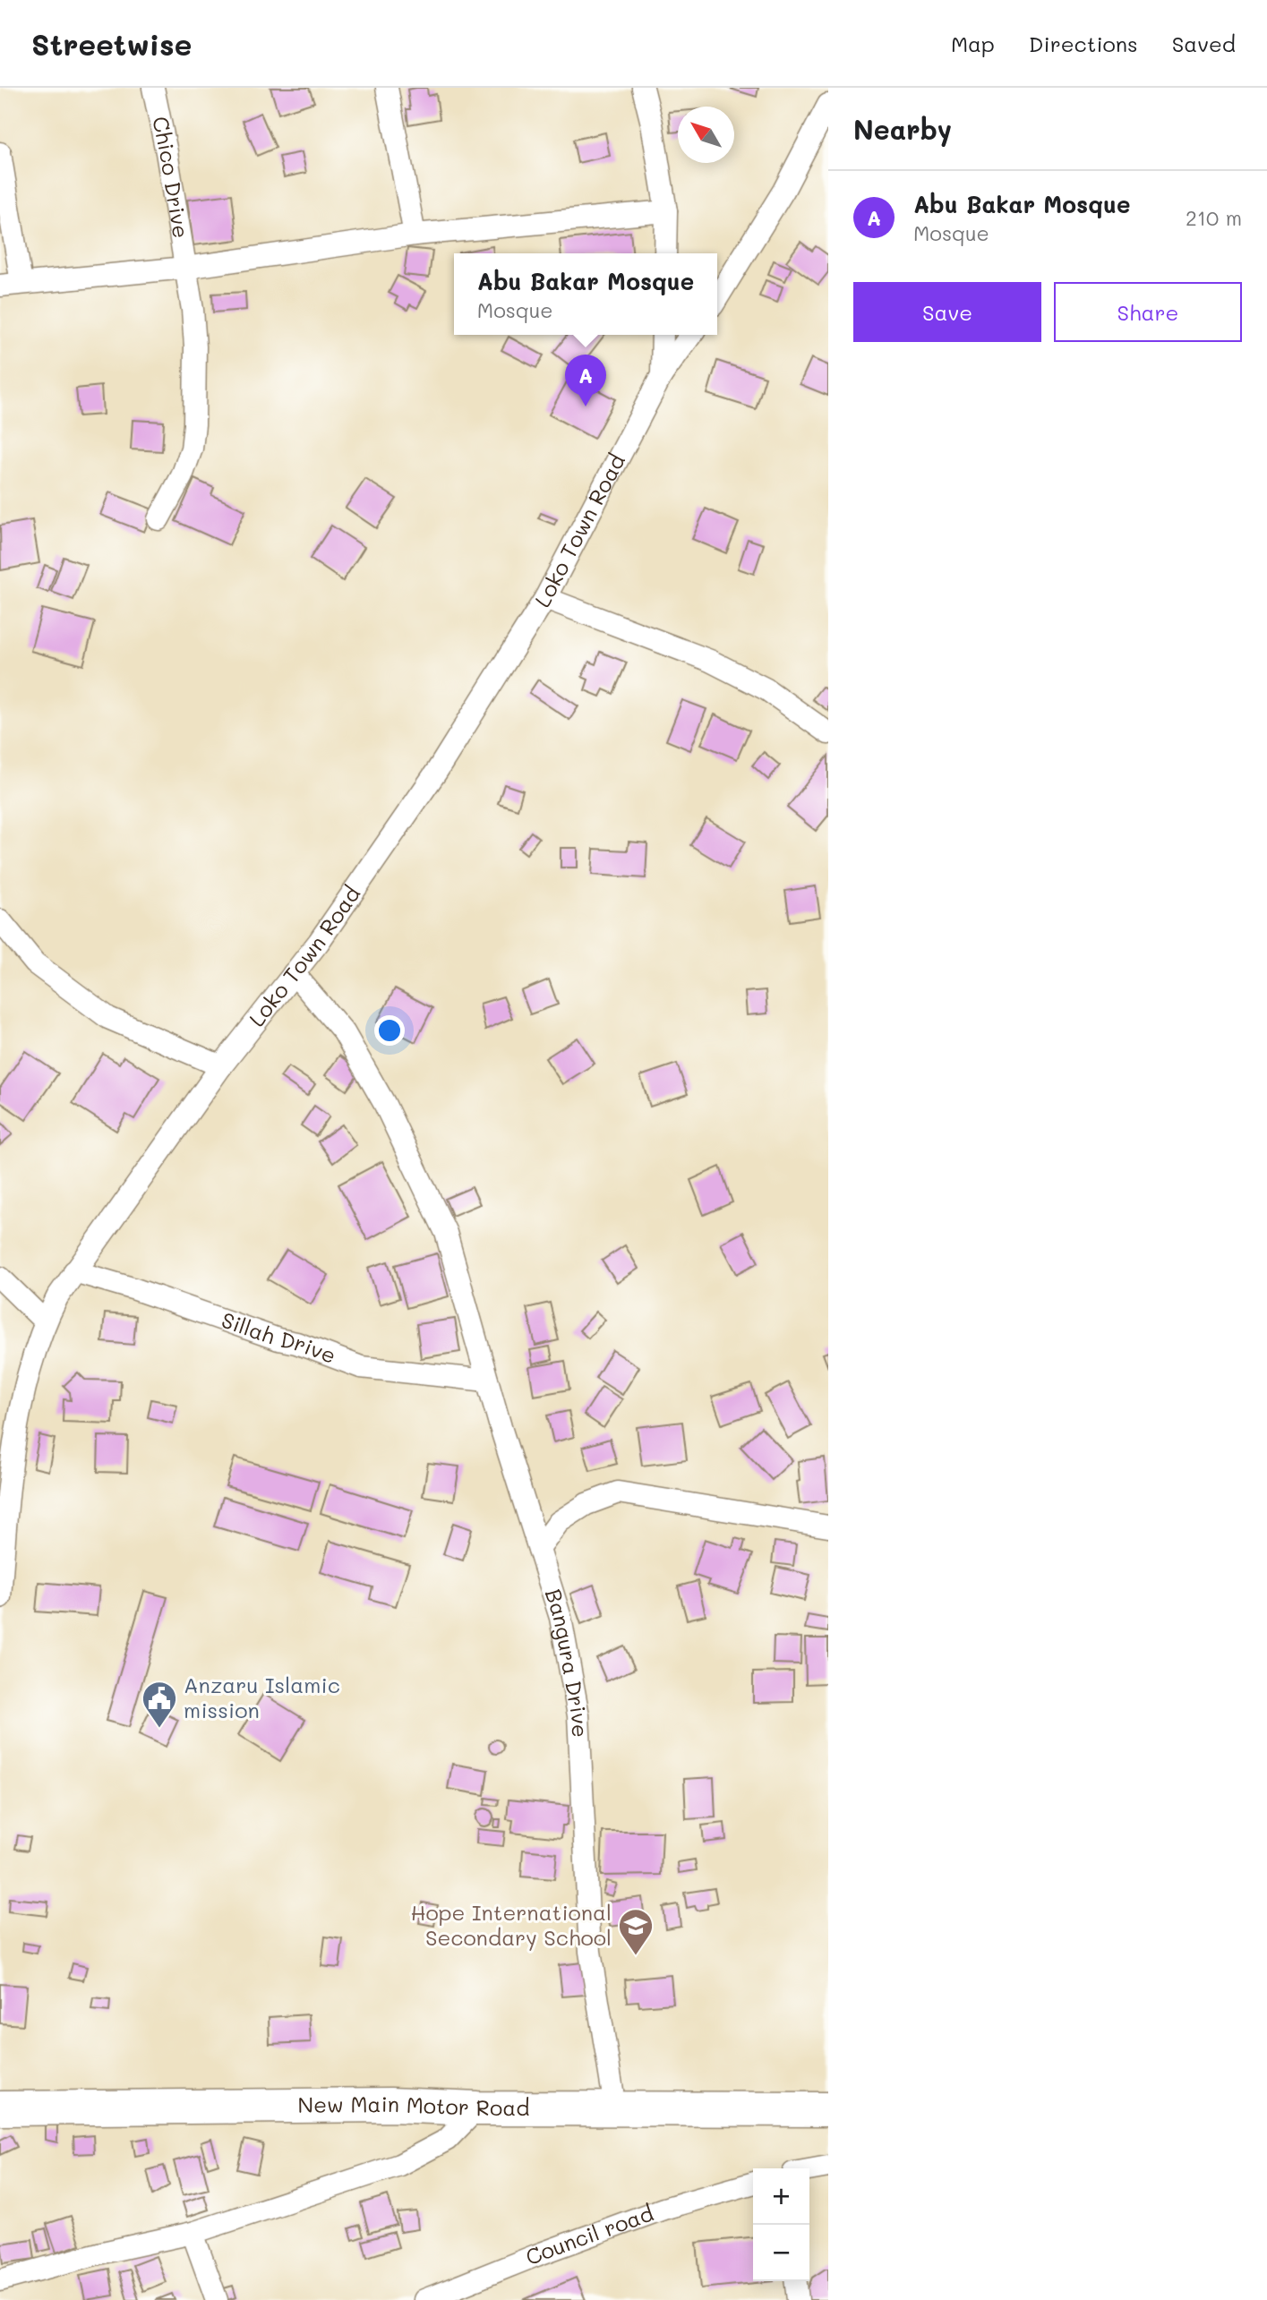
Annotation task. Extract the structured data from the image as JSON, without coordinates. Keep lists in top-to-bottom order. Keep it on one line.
{"streets":{"highway":["New Main Motor Road"],"street":["Chico Drive","Loko Town Road","Sillah Drive","Bangura Drive","Council road"]},"crossings":[["Loko Town Road","Sillah Drive"],["Loko Town Road","Bangura Drive"],["Sillah Drive","Bangura Drive"],["Bangura Drive","New Main Motor Road"]],"places":{"public building":["Anzaru Islamic mission"],"school or university":["Hope International Secondary School"]},"north":"top left","page":{"header":"Streetwise","nav":["Map","Directions","Saved"],"heading":"Nearby","list":[{"mark":"A","name":"Abu Bakar Mosque","note":"Mosque","value":"210 m"}],"popup":["Abu Bakar Mosque","Mosque"],"buttons":["Save","Share"],"pins":"A","map_buttons":["+","−"]}}
